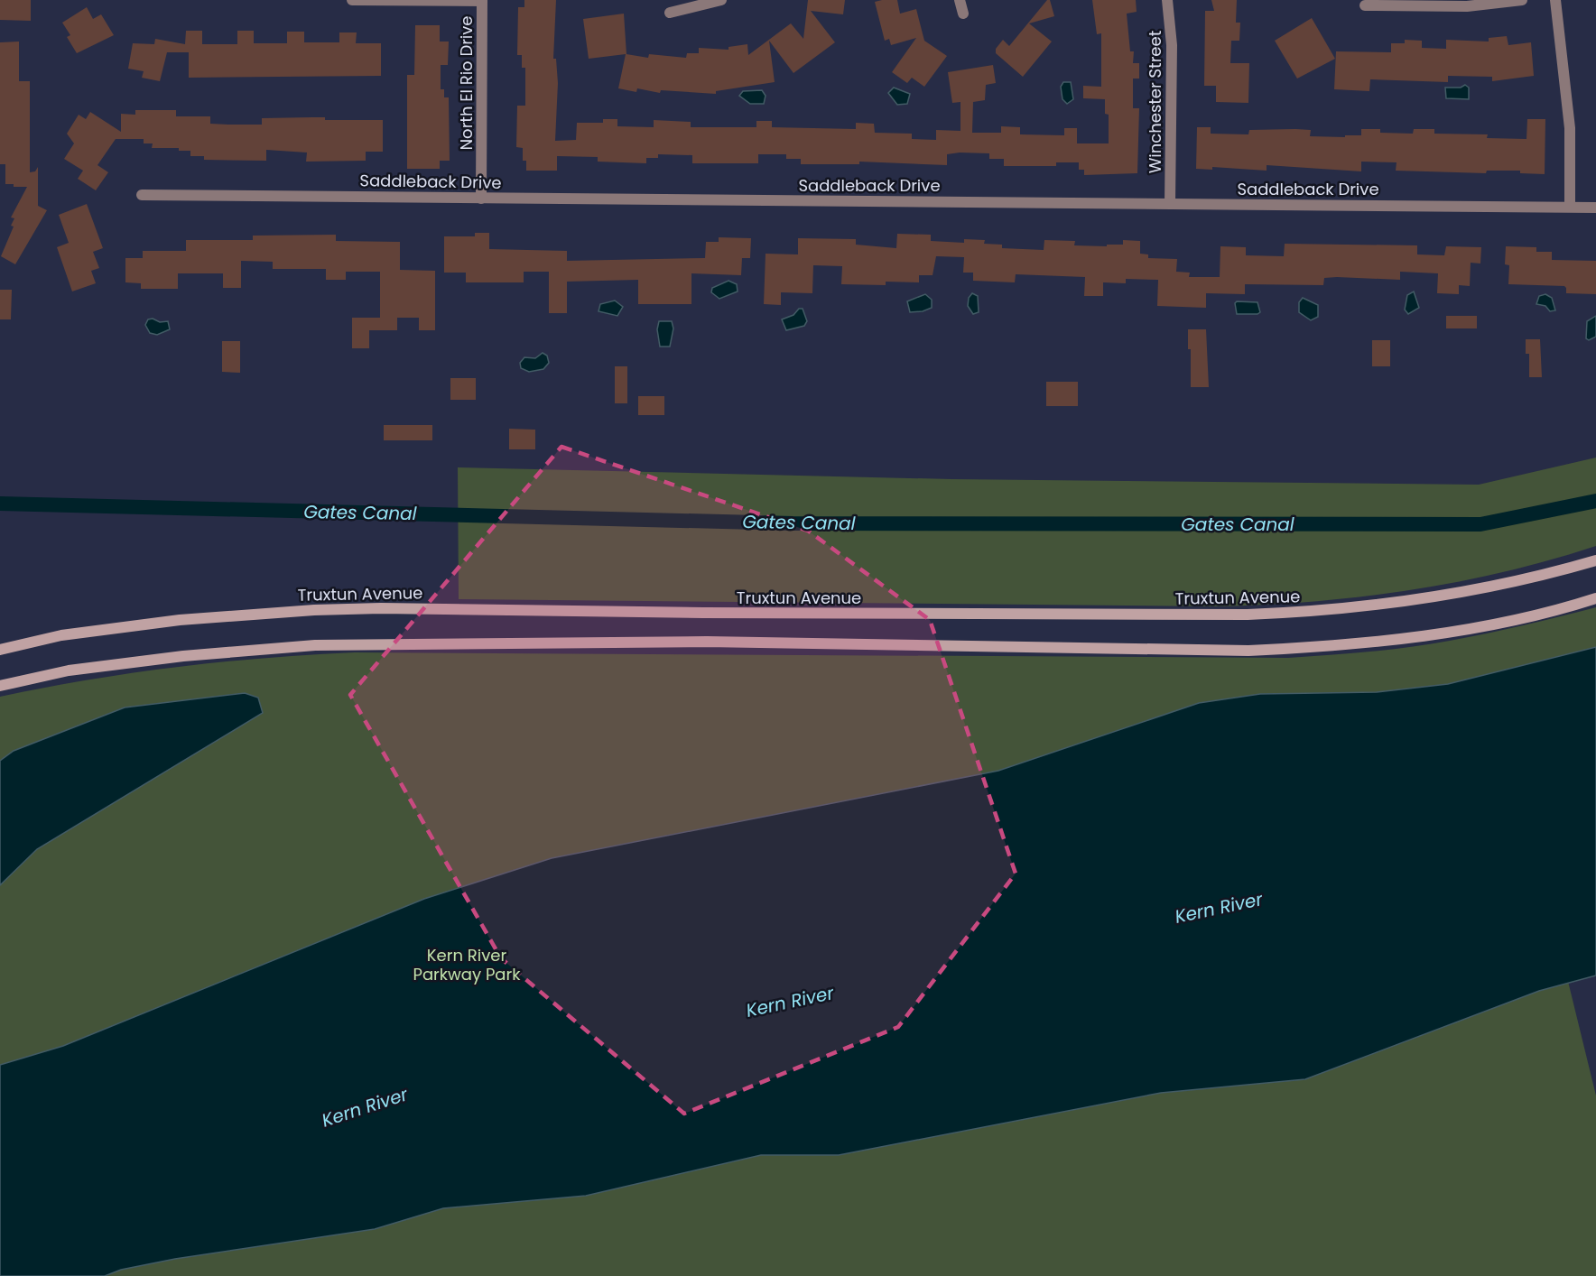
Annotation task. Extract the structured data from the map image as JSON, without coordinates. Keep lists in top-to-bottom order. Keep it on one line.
{"streets":{"main road":["Truxtun Avenue"],"street":["North El Rio Drive","Winchester Street","Saddleback Drive"]},"crossings":[["North El Rio Drive","Saddleback Drive"],["Winchester Street","Saddleback Drive"]],"water":["Gates Canal","Kern River"],"parks":["Kern River Parkway Park"]}
